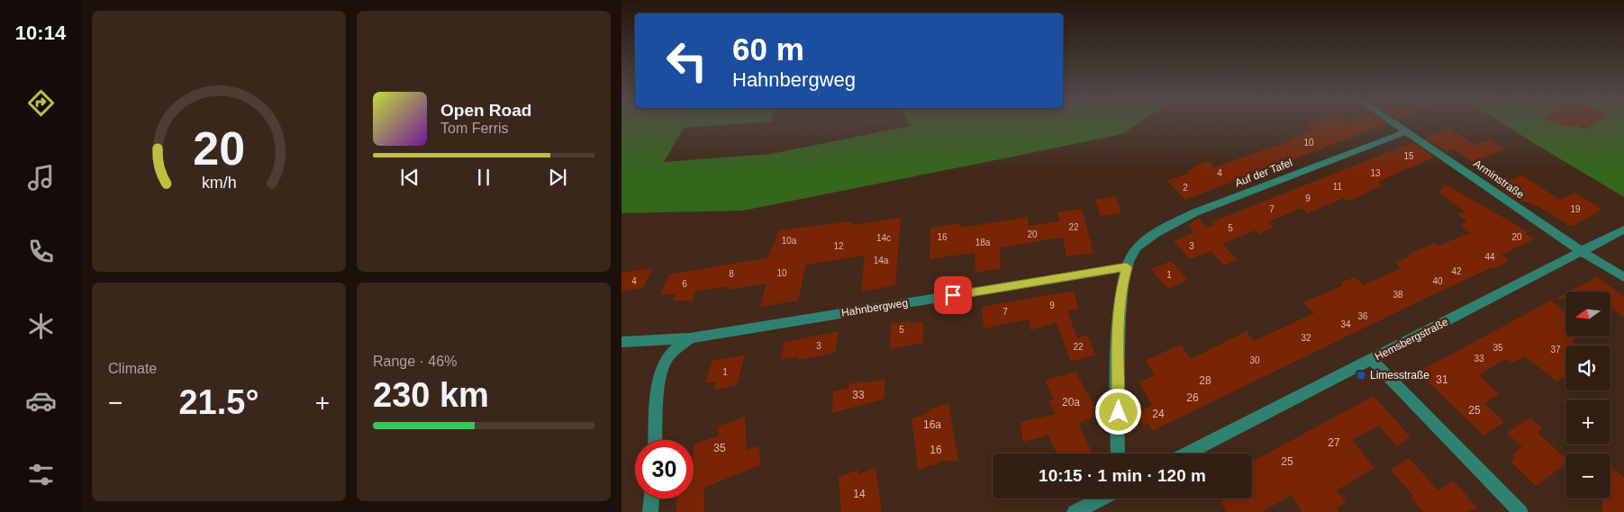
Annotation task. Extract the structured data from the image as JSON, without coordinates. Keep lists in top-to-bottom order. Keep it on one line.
{"streets":{"street":["Auf der Tafel","Arminstraße","Hahnbergweg","Hemsbergstraße"]},"crossings":[["Auf der Tafel","Arminstraße"],["Auf der Tafel","Hahnbergweg"],["Arminstraße","Hemsbergstraße"]],"places":{"transit":["Limesstraße"]},"house_numbers":["10","15","4","13","11","2","9","7","19","22","5","20","16","20","14c","10a","18a","12","3","44","14a","42","10","8","1","4","40","6","38","9","7","36","34","5","32","3","22","35","37","33","30","1","31","28","33","26","20a","25","24","16a","27","35","16","25","14"],"north":"left","page":{"tabs":"10:14","turn":["60 m","Hahnbergweg"],"song":["Open Road","Tom Ferris"],"tile":["Climate",["Range · 46%","230 km"]],"map_buttons":["+","−"],"heat":["−","21.5°","+"],"limit":"30","trip":"10:15 · 1 min · 120 m","gauge":["20","km/h"]}}
